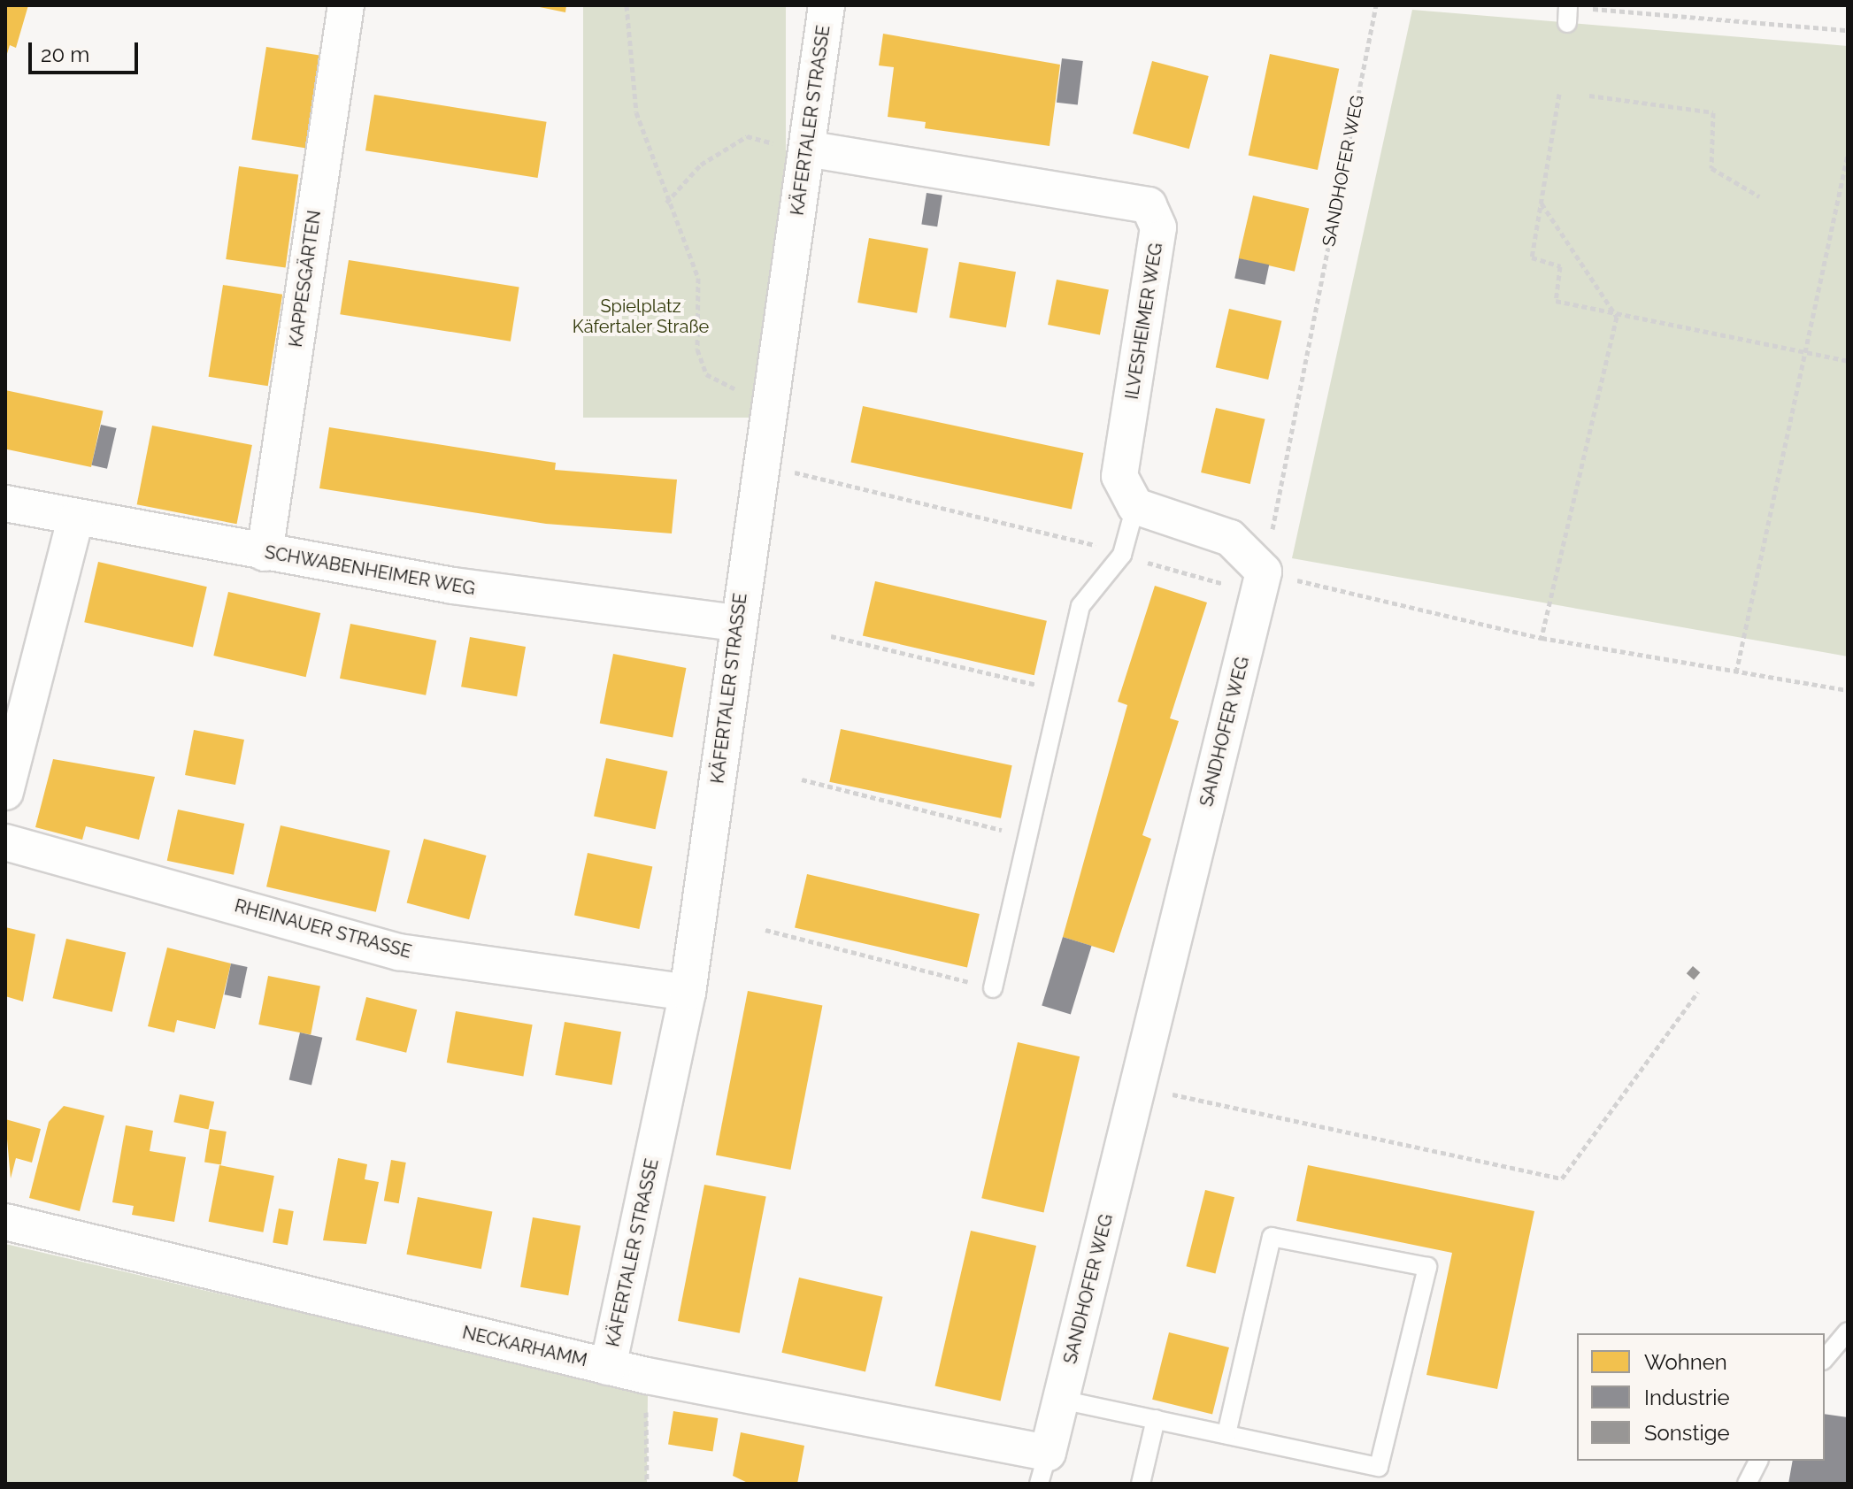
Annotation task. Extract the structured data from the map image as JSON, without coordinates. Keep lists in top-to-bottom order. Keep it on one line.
{"streets":{"street":["KÄFERTALER STRASSE","SANDHOFER WEG","KAPPESGÄRTEN","ILVESHEIMER WEG","SCHWABENHEIMER WEG","RHEINAUER STRASSE","NECKARHAMM"]},"crossings":[["KÄFERTALER STRASSE","ILVESHEIMER WEG"],["KÄFERTALER STRASSE","SCHWABENHEIMER WEG"],["KÄFERTALER STRASSE","RHEINAUER STRASSE"],["KÄFERTALER STRASSE","NECKARHAMM"],["SANDHOFER WEG","NECKARHAMM"],["KAPPESGÄRTEN","SCHWABENHEIMER WEG"]],"parks":["Spielplatz Käfertaler Straße"],"legend":["Wohnen","Industrie","Sonstige"],"scale_bar":"20 m"}
